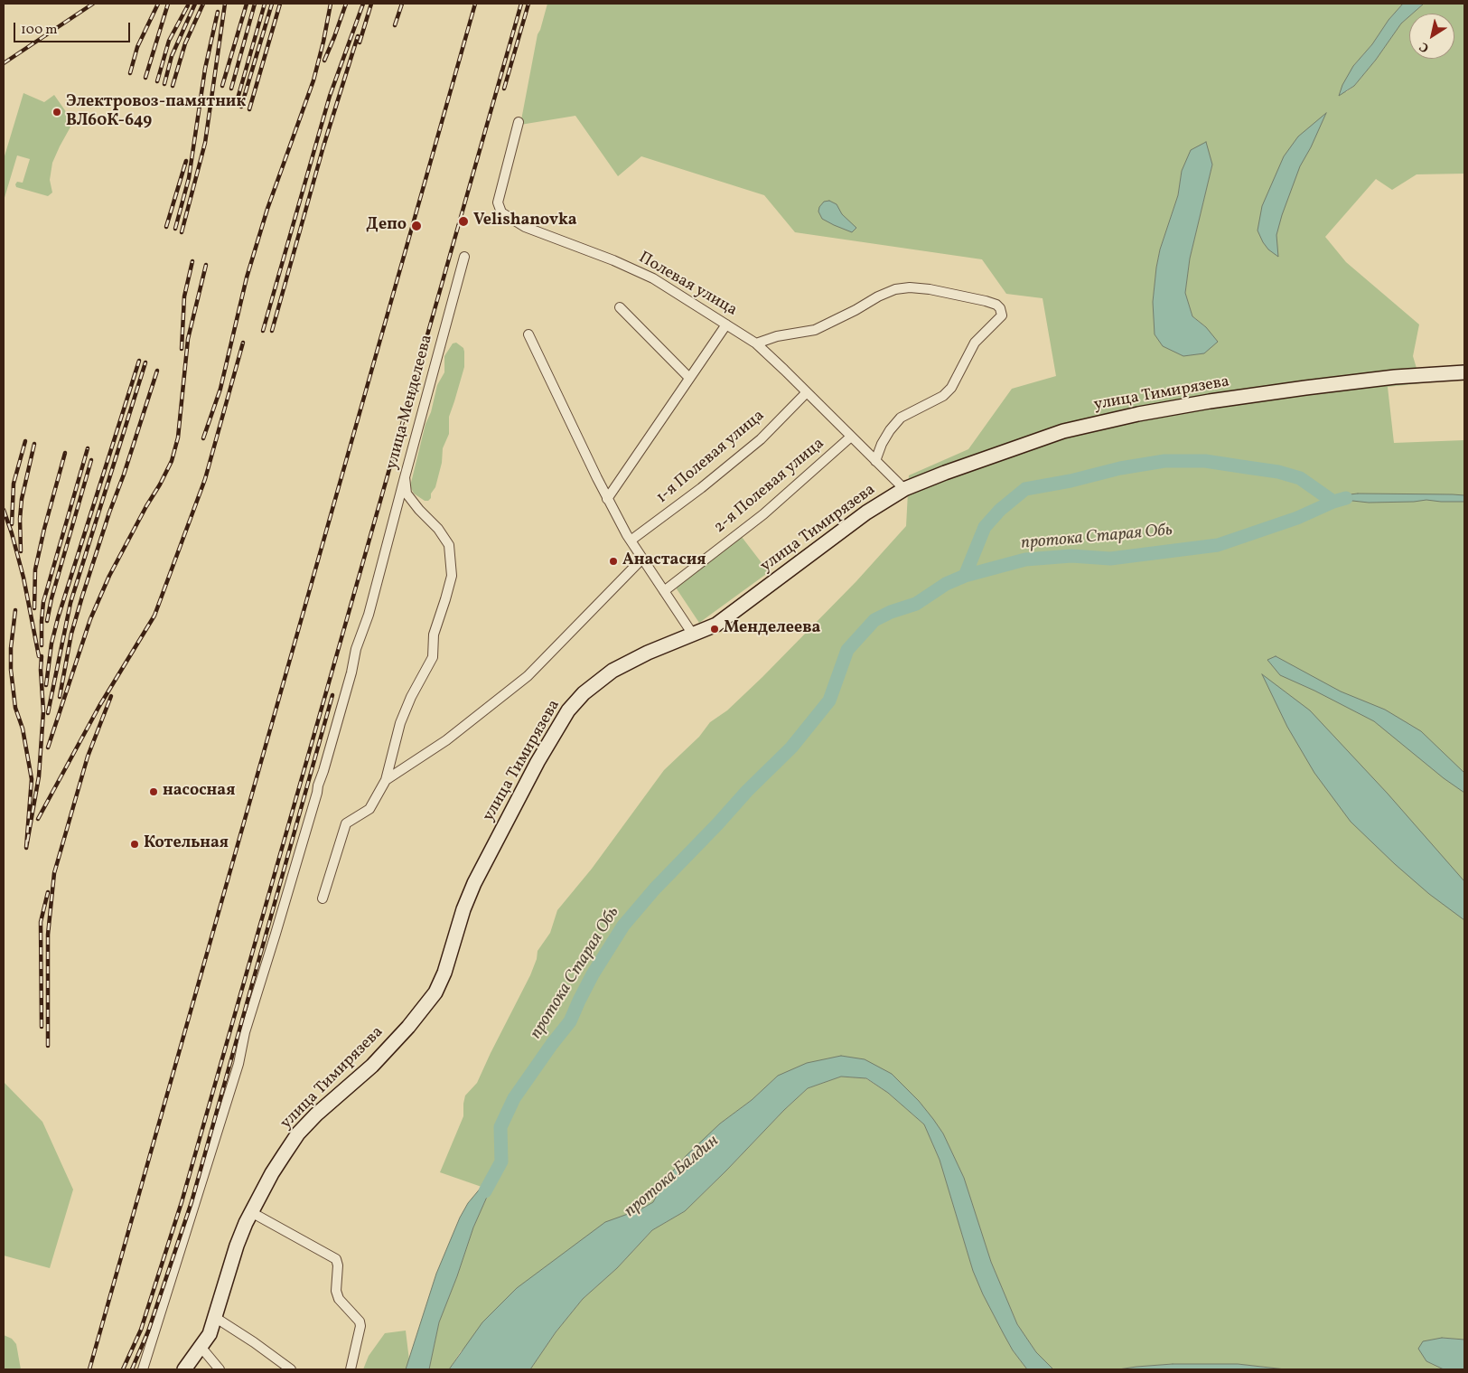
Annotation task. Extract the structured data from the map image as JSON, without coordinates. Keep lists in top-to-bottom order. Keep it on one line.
{"streets":{"street":["Полевая улица","улица Тимирязева","улица Менделеева","1-я Полевая улица","2-я Полевая улица"]},"crossings":[["Полевая улица","улица Тимирязева"],["Полевая улица","1-я Полевая улица"],["Полевая улица","2-я Полевая улица"]],"water":["протока Старая Обь","протока Балдин"],"places":["Электровоз-памятник ВЛ60К-649","Velishanovka","Депо","Анастасия","Менделеева","насосная","Котельная"],"scale_bar":"100 m","north":"bottom left"}
